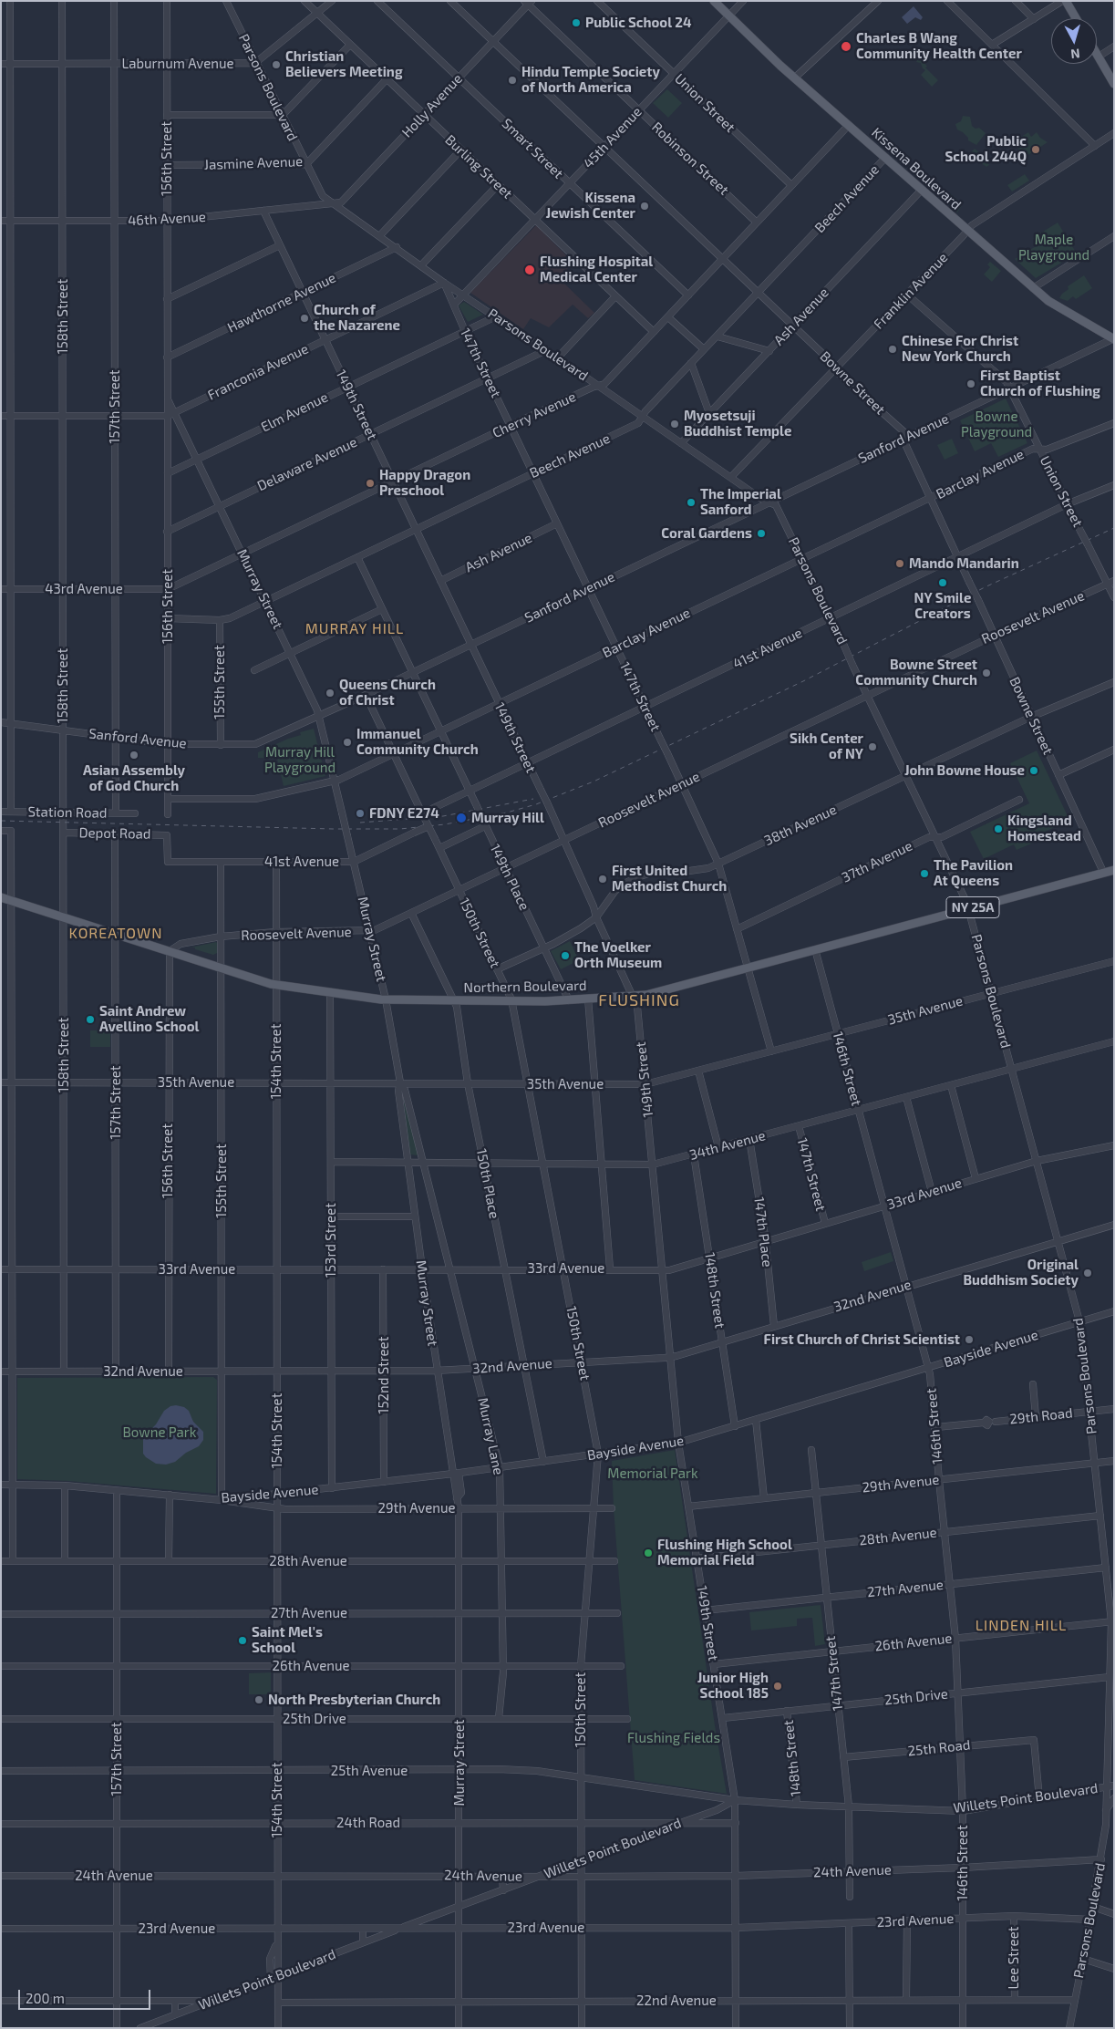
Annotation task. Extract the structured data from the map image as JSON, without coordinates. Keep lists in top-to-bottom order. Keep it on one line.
{"streets":{"main road":["Kissena Boulevard","NY 25A","Northern Boulevard"],"street":["Laburnum Avenue","Parsons Boulevard","Union Street","Holly Avenue","45th Avenue","Smart Street","156th Street","Robinson Street","Jasmine Avenue","Burling Street","Beech Avenue","46th Avenue","Franklin Avenue","Hawthorne Avenue","158th Street","Ash Avenue","147th Street","Franconia Avenue","Bowne Street","149th Street","157th Street","Elm Avenue","Cherry Avenue","Sanford Avenue","Delaware Avenue","Barclay Avenue","43rd Avenue","Murray Street","Roosevelt Avenue","41st Avenue","155th Street","Station Road","38th Avenue","Depot Road","37th Avenue","149th Place","150th Street","35th Avenue","154th Street","146th Street","34th Avenue","150th Place","33rd Avenue","147th Place","153rd Street","148th Street","32nd Avenue","Bayside Avenue","152nd Street","29th Road","Murray Lane","29th Avenue","28th Avenue","27th Avenue","26th Avenue","25th Drive","25th Road","25th Avenue","Willets Point Boulevard","24th Road","24th Avenue","23rd Avenue","Lee Street","22nd Avenue"]},"crossings":[["Laburnum Avenue","Parsons Boulevard"],["Laburnum Avenue","156th Street"],["Laburnum Avenue","158th Street"],["Laburnum Avenue","157th Street"],["Parsons Boulevard","Holly Avenue"],["Parsons Boulevard","45th Avenue"],["Parsons Boulevard","Jasmine Avenue"],["Parsons Boulevard","Beech Avenue"],["Parsons Boulevard","46th Avenue"],["Parsons Boulevard","Franklin Avenue"],["Parsons Boulevard","Hawthorne Avenue"],["Parsons Boulevard","Ash Avenue"],["Parsons Boulevard","147th Street"],["Parsons Boulevard","Franconia Avenue"],["Parsons Boulevard","Elm Avenue"],["Parsons Boulevard","Cherry Avenue"],["Parsons Boulevard","Sanford Avenue"],["Parsons Boulevard","Delaware Avenue"],["Parsons Boulevard","Barclay Avenue"],["Parsons Boulevard","Roosevelt Avenue"],["Parsons Boulevard","41st Avenue"],["Parsons Boulevard","38th Avenue"],["Parsons Boulevard","37th Avenue"],["Parsons Boulevard","Northern Boulevard"],["Parsons Boulevard","35th Avenue"],["Parsons Boulevard","34th Avenue"],["Parsons Boulevard","33rd Avenue"],["Parsons Boulevard","32nd Avenue"],["Parsons Boulevard","Bayside Avenue"],["Parsons Boulevard","29th Road"],["Parsons Boulevard","29th Avenue"],["Parsons Boulevard","28th Avenue"],["Parsons Boulevard","27th Avenue"],["Parsons Boulevard","26th Avenue"],["Parsons Boulevard","25th Drive"],["Parsons Boulevard","Willets Point Boulevard"],["Parsons Boulevard","24th Avenue"],["Parsons Boulevard","23rd Avenue"],["Parsons Boulevard","22nd Avenue"],["Union Street","45th Avenue"],["Union Street","Franklin Avenue"],["Union Street","Cherry Avenue"],["Union Street","Sanford Avenue"],["Union Street","Barclay Avenue"],["Union Street","Roosevelt Avenue"],["Union Street","41st Avenue"],["Holly Avenue","Smart Street"],["Holly Avenue","Robinson Street"],["Holly Avenue","Burling Street"],["Holly Avenue","46th Avenue"],["Holly Avenue","Bowne Street"],["45th Avenue","Smart Street"],["45th Avenue","Robinson Street"],["45th Avenue","Burling Street"],["45th Avenue","Kissena Boulevard"],["45th Avenue","Bowne Street"],["Smart Street","Cherry Avenue"],["156th Street","Jasmine Avenue"],["156th Street","Beech Avenue"],["156th Street","46th Avenue"],["156th Street","Hawthorne Avenue"],["156th Street","Franconia Avenue"],["156th Street","Elm Avenue"],["156th Street","Cherry Avenue"],["156th Street","Sanford Avenue"],["156th Street","Delaware Avenue"],["156th Street","Barclay Avenue"],["156th Street","43rd Avenue"],["156th Street","Murray Street"],["156th Street","Roosevelt Avenue"],["156th Street","Northern Boulevard"],["156th Street","35th Avenue"],["156th Street","33rd Avenue"],["156th Street","32nd Avenue"],["Robinson Street","Cherry Avenue"],["Jasmine Avenue","Burling Street"],["Burling Street","Cherry Avenue"],["Kissena Boulevard","Beech Avenue"],["Kissena Boulevard","Franklin Avenue"],["Kissena Boulevard","Ash Avenue"],["Kissena Boulevard","Cherry Avenue"],["Kissena Boulevard","Sanford Avenue"],["Beech Avenue","147th Street"],["Beech Avenue","Bowne Street"],["Beech Avenue","149th Street"],["Beech Avenue","Murray Street"],["Beech Avenue","155th Street"],["Beech Avenue","149th Place"],["46th Avenue","158th Street"],["46th Avenue","149th Street"],["46th Avenue","157th Street"],["Franklin Avenue","Bowne Street"],["Hawthorne Avenue","149th Street"],["158th Street","Franconia Avenue"],["158th Street","Sanford Avenue"],["158th Street","43rd Avenue"],["158th Street","Station Road"],["158th Street","Depot Road"],["158th Street","Northern Boulevard"],["158th Street","35th Avenue"],["158th Street","33rd Avenue"],["158th Street","32nd Avenue"],["Ash Avenue","147th Street"],["Ash Avenue","Bowne Street"],["Ash Avenue","149th Street"],["147th Street","Franconia Avenue"],["147th Street","Elm Avenue"],["147th Street","Cherry Avenue"],["147th Street","Sanford Avenue"],["147th Street","Delaware Avenue"],["147th Street","Barclay Avenue"],["147th Street","Roosevelt Avenue"],["147th Street","41st Avenue"],["147th Street","38th Avenue"],["147th Street","37th Avenue"],["147th Street","Northern Boulevard"],["147th Street","35th Avenue"],["147th Street","34th Avenue"],["147th Street","33rd Avenue"],["147th Street","29th Avenue"],["147th Street","28th Avenue"],["147th Street","27th Avenue"],["147th Street","26th Avenue"],["147th Street","25th Drive"],["147th Street","25th Road"],["147th Street","Willets Point Boulevard"],["147th Street","24th Avenue"],["Franconia Avenue","149th Street"],["Franconia Avenue","157th Street"],["Franconia Avenue","Murray Street"],["Bowne Street","Cherry Avenue"],["Bowne Street","Sanford Avenue"],["Bowne Street","Barclay Avenue"],["Bowne Street","Roosevelt Avenue"],["Bowne Street","41st Avenue"],["Bowne Street","38th Avenue"],["Bowne Street","Northern Boulevard"],["149th Street","Elm Avenue"],["149th Street","Cherry Avenue"],["149th Street","Sanford Avenue"],["149th Street","Delaware Avenue"],["149th Street","Barclay Avenue"],["149th Street","Roosevelt Avenue"],["149th Street","41st Avenue"],["149th Street","38th Avenue"],["149th Street","Northern Boulevard"],["149th Street","35th Avenue"],["149th Street","34th Avenue"],["149th Street","33rd Avenue"],["149th Street","32nd Avenue"],["149th Street","Bayside Avenue"],["149th Street","29th Avenue"],["149th Street","28th Avenue"],["149th Street","27th Avenue"],["149th Street","26th Avenue"],["149th Street","25th Drive"],["149th Street","25th Avenue"],["149th Street","Willets Point Boulevard"],["149th Street","24th Road"],["149th Street","24th Avenue"],["149th Street","23rd Avenue"],["149th Street","22nd Avenue"],["157th Street","Sanford Avenue"],["157th Street","43rd Avenue"],["157th Street","Station Road"],["157th Street","Depot Road"],["157th Street","Northern Boulevard"],["157th Street","35th Avenue"],["157th Street","33rd Avenue"],["157th Street","32nd Avenue"],["157th Street","28th Avenue"],["157th Street","27th Avenue"],["157th Street","26th Avenue"],["157th Street","25th Drive"],["157th Street","25th Avenue"],["157th Street","24th Road"],["157th Street","24th Avenue"],["157th Street","23rd Avenue"],["Elm Avenue","Murray Street"],["Cherry Avenue","43rd Avenue"],["Cherry Avenue","Murray Street"],["Sanford Avenue","Murray Street"],["Sanford Avenue","155th Street"],["Sanford Avenue","149th Place"],["Sanford Avenue","150th Street"],["Delaware Avenue","Murray Street"],["Barclay Avenue","Murray Street"],["Barclay Avenue","149th Place"],["Barclay Avenue","150th Street"],["Murray Street","Roosevelt Avenue"],["Murray Street","41st Avenue"],["Murray Street","Northern Boulevard"],["Murray Street","35th Avenue"],["Murray Street","34th Avenue"],["Murray Street","33rd Avenue"],["Murray Street","32nd Avenue"],["Murray Street","Bayside Avenue"],["Murray Street","Murray Lane"],["Murray Street","29th Avenue"],["Murray Street","28th Avenue"],["Murray Street","27th Avenue"],["Murray Street","26th Avenue"],["Murray Street","25th Drive"],["Murray Street","25th Avenue"],["Murray Street","Willets Point Boulevard"],["Murray Street","24th Road"],["Murray Street","24th Avenue"],["Murray Street","23rd Avenue"],["Murray Street","22nd Avenue"],["Roosevelt Avenue","155th Street"],["Roosevelt Avenue","149th Place"],["Roosevelt Avenue","150th Street"],["Roosevelt Avenue","Northern Boulevard"],["Roosevelt Avenue","154th Street"],["Roosevelt Avenue","150th Place"],["41st Avenue","155th Street"],["41st Avenue","Depot Road"],["41st Avenue","149th Place"],["41st Avenue","150th Street"],["41st Avenue","154th Street"],["155th Street","Northern Boulevard"],["155th Street","35th Avenue"],["155th Street","33rd Avenue"],["155th Street","32nd Avenue"],["155th Street","Bayside Avenue"],["155th Street","29th Avenue"],["38th Avenue","149th Place"],["38th Avenue","150th Street"],["149th Place","Northern Boulevard"],["150th Street","Northern Boulevard"],["150th Street","35th Avenue"],["150th Street","34th Avenue"],["150th Street","33rd Avenue"],["150th Street","32nd Avenue"],["150th Street","Bayside Avenue"],["150th Street","29th Avenue"],["150th Street","28th Avenue"],["150th Street","27th Avenue"],["150th Street","26th Avenue"],["150th Street","25th Drive"],["150th Street","25th Avenue"],["150th Street","Willets Point Boulevard"],["150th Street","24th Road"],["150th Street","24th Avenue"],["150th Street","23rd Avenue"],["150th Street","22nd Avenue"],["Northern Boulevard","154th Street"],["Northern Boulevard","146th Street"],["Northern Boulevard","150th Place"],["Northern Boulevard","153rd Street"],["35th Avenue","154th Street"],["35th Avenue","146th Street"],["35th Avenue","150th Place"],["35th Avenue","153rd Street"],["35th Avenue","Murray Lane"],["154th Street","33rd Avenue"],["154th Street","32nd Avenue"],["154th Street","Bayside Avenue"],["154th Street","29th Avenue"],["154th Street","28th Avenue"],["154th Street","27th Avenue"],["154th Street","26th Avenue"],["154th Street","25th Drive"],["154th Street","25th Avenue"],["154th Street","Willets Point Boulevard"],["154th Street","24th Road"],["154th Street","24th Avenue"],["154th Street","23rd Avenue"],["154th Street","22nd Avenue"],["146th Street","34th Avenue"],["146th Street","33rd Avenue"],["146th Street","32nd Avenue"],["146th Street","Bayside Avenue"],["146th Street","29th Avenue"],["146th Street","28th Avenue"],["146th Street","27th Avenue"],["146th Street","26th Avenue"],["146th Street","25th Drive"],["146th Street","25th Road"],["146th Street","Willets Point Boulevard"],["146th Street","24th Avenue"],["146th Street","23rd Avenue"],["146th Street","22nd Avenue"],["34th Avenue","150th Place"],["34th Avenue","147th Place"],["34th Avenue","153rd Street"],["34th Avenue","148th Street"],["34th Avenue","Murray Lane"],["150th Place","33rd Avenue"],["150th Place","32nd Avenue"],["150th Place","Bayside Avenue"],["33rd Avenue","147th Place"],["33rd Avenue","153rd Street"],["33rd Avenue","148th Street"],["33rd Avenue","152nd Street"],["33rd Avenue","Murray Lane"],["147th Place","32nd Avenue"],["153rd Street","32nd Avenue"],["153rd Street","Bayside Avenue"],["148th Street","32nd Avenue"],["148th Street","Bayside Avenue"],["148th Street","25th Drive"],["148th Street","Willets Point Boulevard"],["32nd Avenue","152nd Street"],["32nd Avenue","Murray Lane"],["Bayside Avenue","152nd Street"],["Bayside Avenue","Murray Lane"],["Bayside Avenue","29th Avenue"],["Murray Lane","29th Avenue"],["Murray Lane","28th Avenue"],["Murray Lane","27th Avenue"],["Murray Lane","26th Avenue"],["Murray Lane","25th Drive"],["25th Road","Willets Point Boulevard"],["25th Avenue","Willets Point Boulevard"],["Willets Point Boulevard","24th Road"],["Willets Point Boulevard","24th Avenue"],["Willets Point Boulevard","23rd Avenue"],["23rd Avenue","Lee Street"],["Lee Street","22nd Avenue"]],"districts":["MURRAY HILL","KOREATOWN","FLUSHING","LINDEN HILL"],"parks":["Maple Playground","Bowne Playground","Murray Hill Playground","Bowne Park","Memorial Park","Flushing Fields"],"places":["Public School 24","Charles B Wang Community Health Center","Christian Believers Meeting","Hindu Temple Society of North America","Public School 244Q","Kissena Jewish Center","Flushing Hospital Medical Center","Church of the Nazarene","Chinese For Christ New York Church","First Baptist Church of Flushing","Myosetsuji Buddhist Temple","Happy Dragon Preschool","The Imperial Sanford","Coral Gardens","Mando Mandarin","NY Smile Creators","Bowne Street Community Church","Queens Church of Christ","Immanuel Community Church","Sikh Center of NY","Asian Assembly of God Church","John Bowne House","FDNY E274","Murray Hill","Kingsland Homestead","The Pavilion At Queens","First United Methodist Church","The Voelker Orth Museum","Saint Andrew Avellino School","Original Buddhism Society","First Church of Christ Scientist","Flushing High School Memorial Field","Saint Mel's School","Junior High School 185","North Presbyterian Church"],"scale_bar":"200 m","north":"bottom"}
